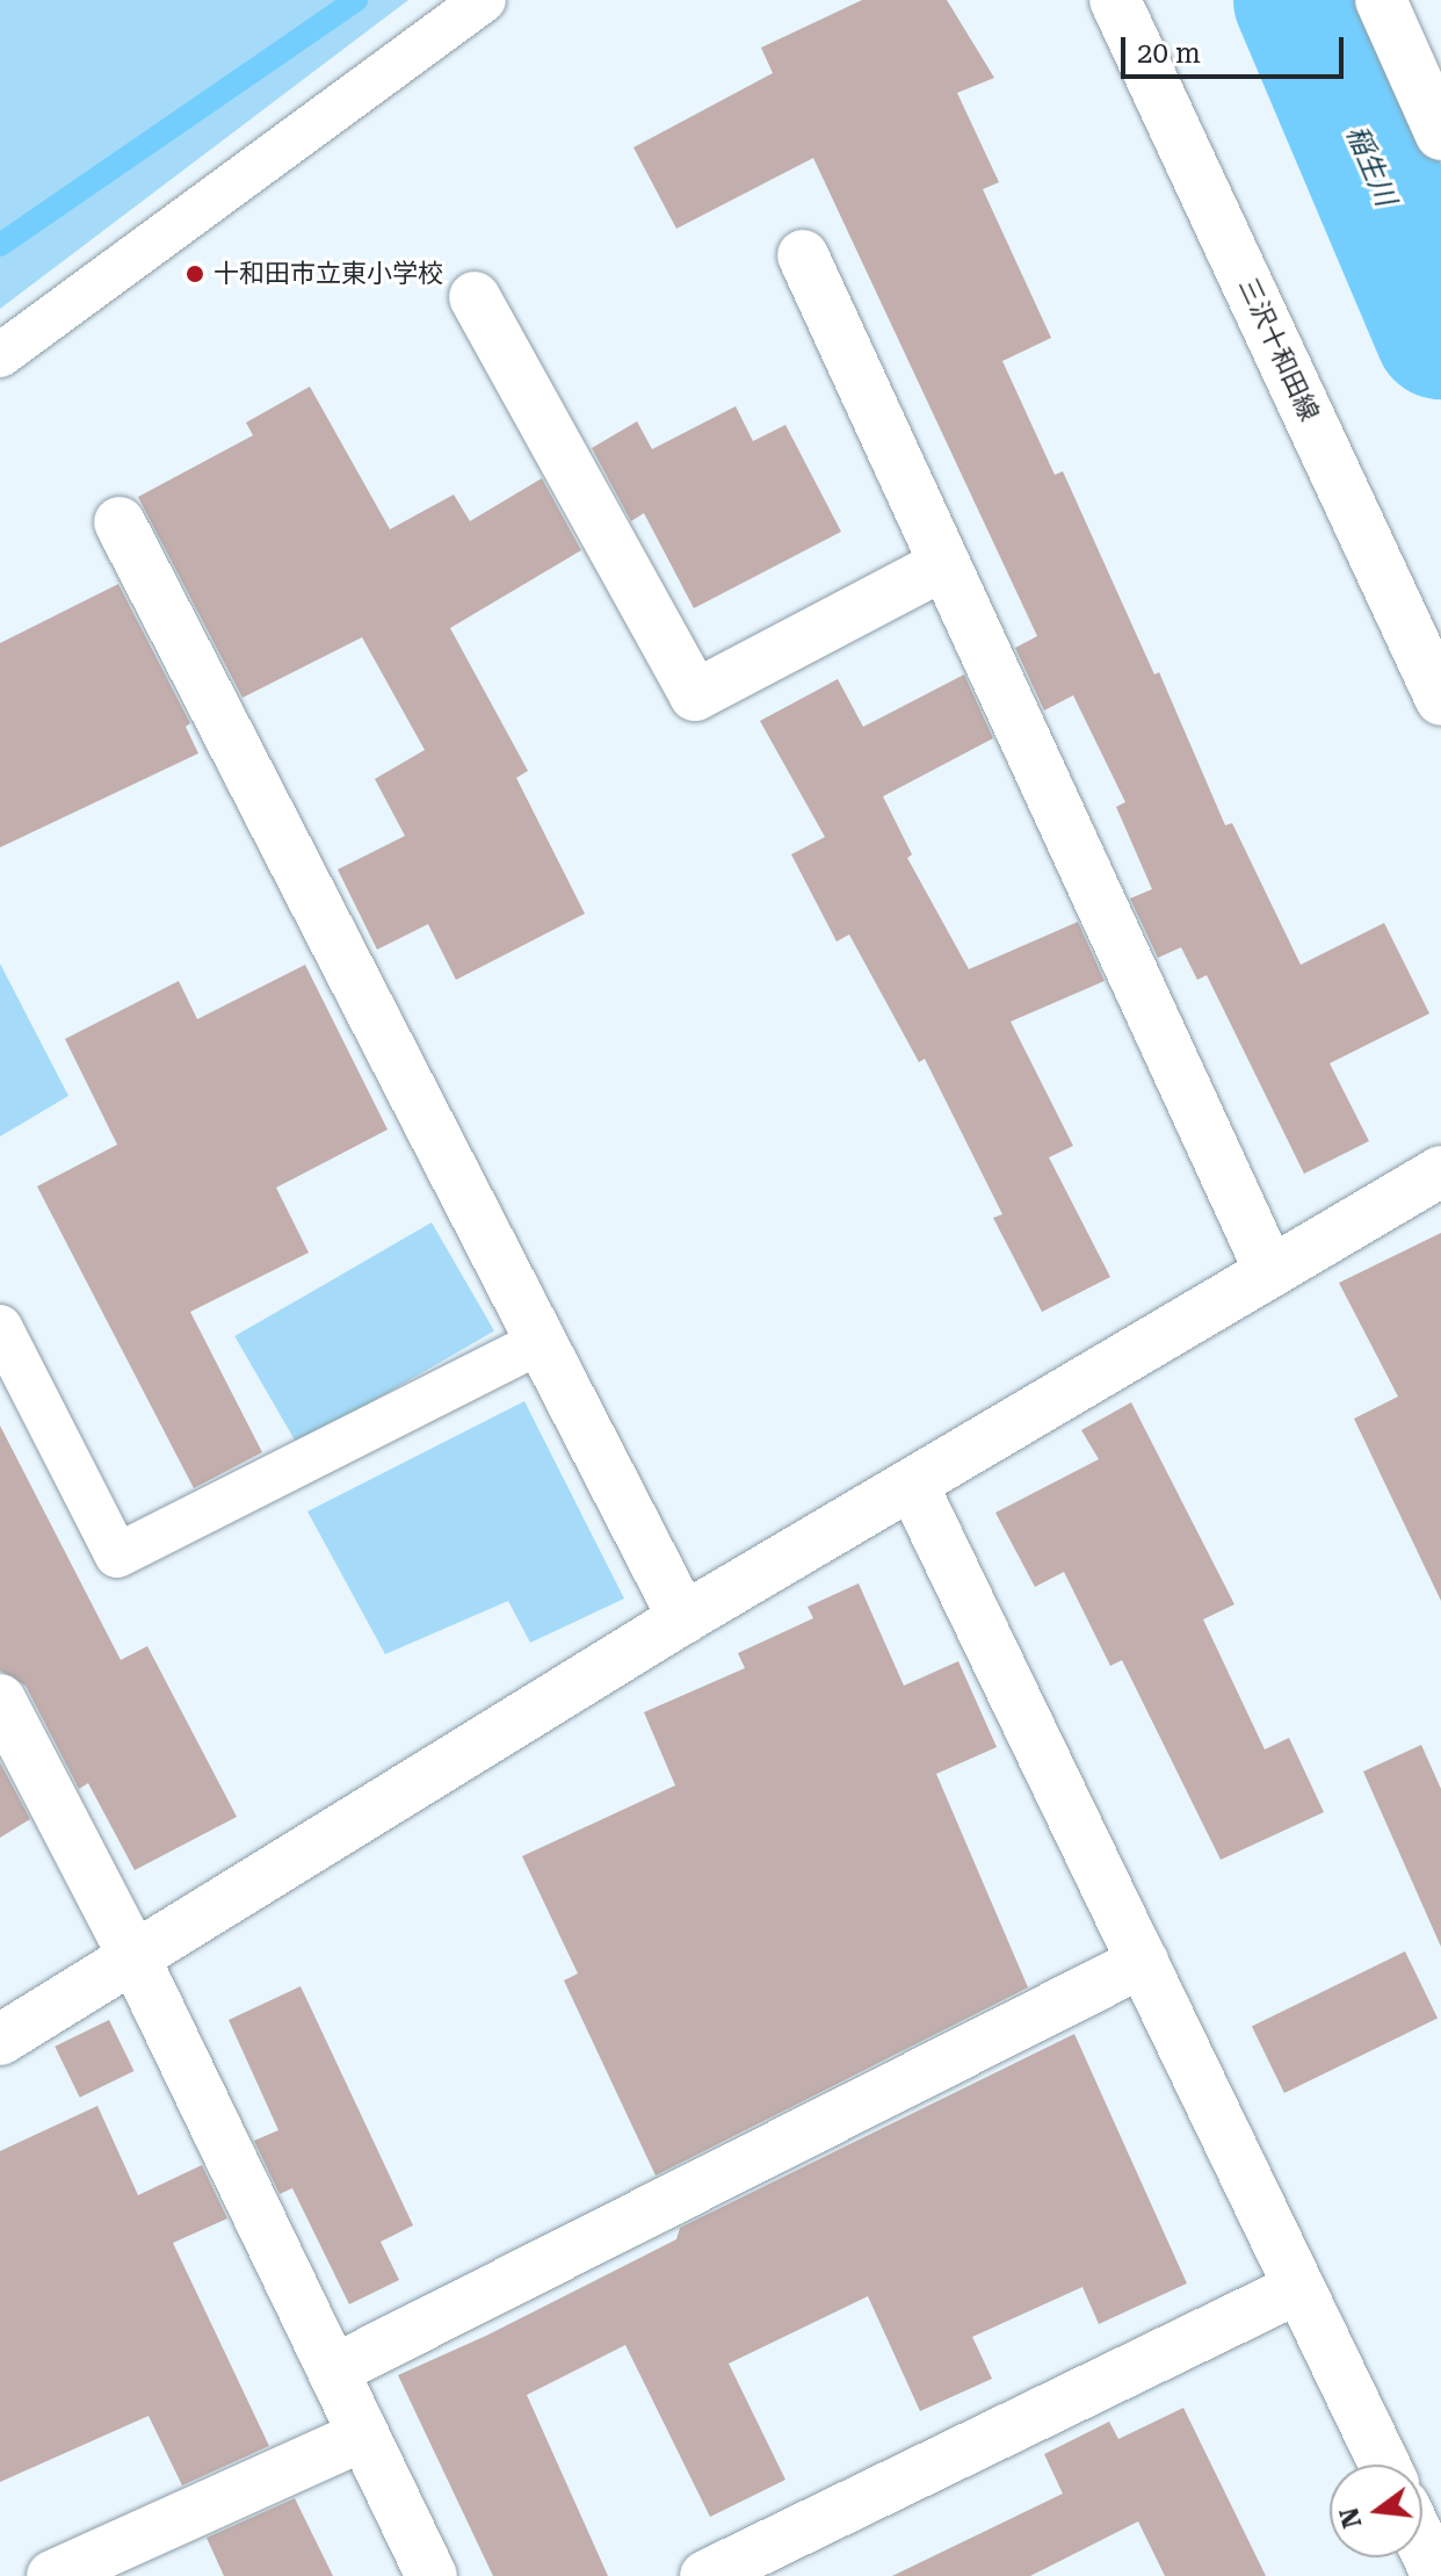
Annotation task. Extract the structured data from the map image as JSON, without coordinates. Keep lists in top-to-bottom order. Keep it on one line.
{"streets":{"street":["三沢十和田線"]},"water":["稲生川"],"places":["十和田市立東小学校"],"scale_bar":"20 m","north":"left"}
